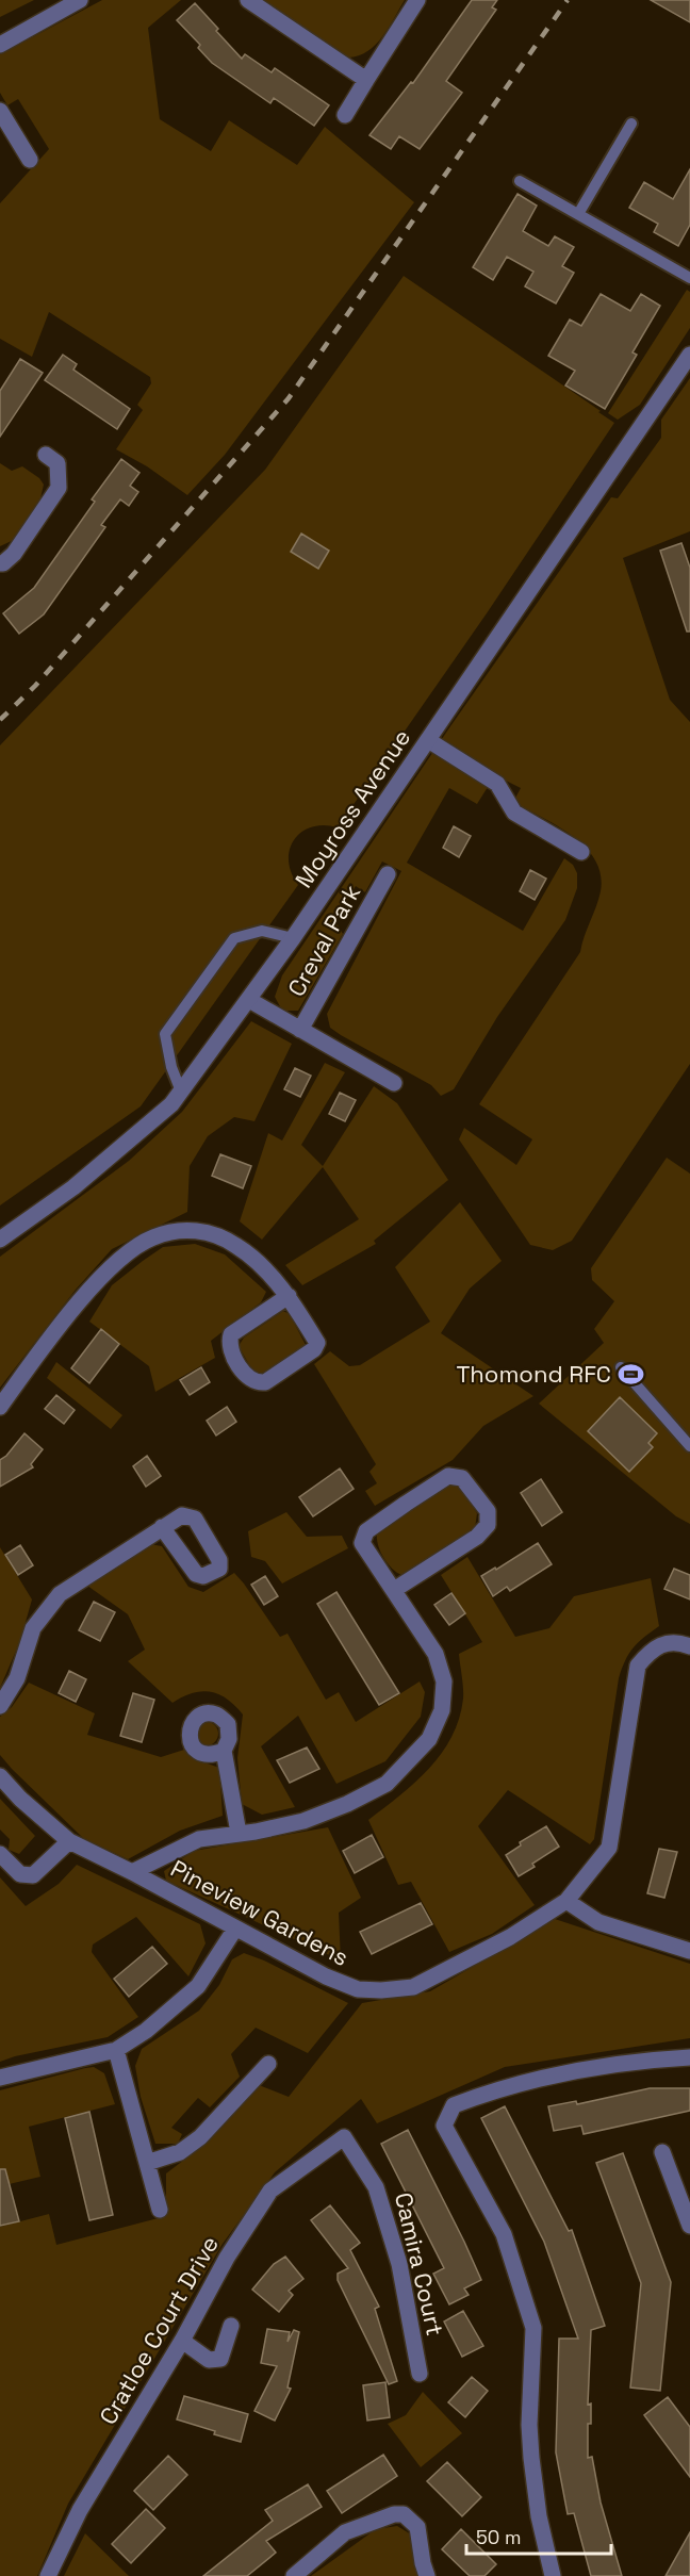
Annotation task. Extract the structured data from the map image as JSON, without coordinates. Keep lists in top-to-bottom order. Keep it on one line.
{"streets":{"street":["Moyross Avenue","Creval Park","Pineview Gardens","Camira Court","Cratloe Court Drive"]},"crossings":[["Moyross Avenue","Creval Park"],["Camira Court","Cratloe Court Drive"]],"places":{"sports":["Thomond RFC"]},"scale_bar":"50 m"}
